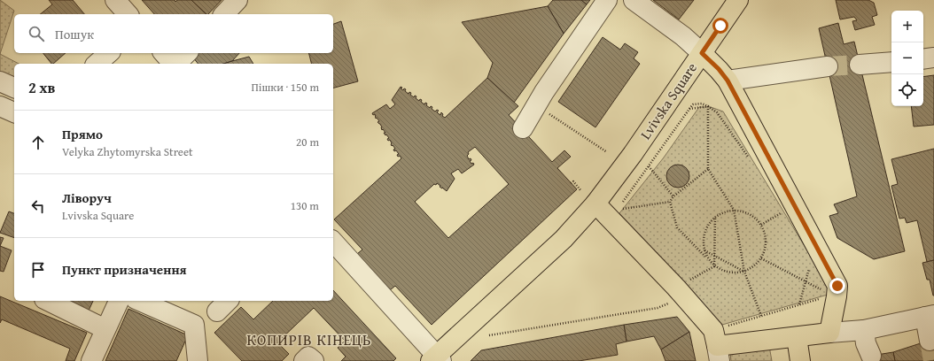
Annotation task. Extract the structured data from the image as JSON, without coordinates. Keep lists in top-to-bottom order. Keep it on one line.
{"streets":{"main road":["Lvivska Square"]},"districts":["КОПИРІВ КІНЕЦЬ"],"page":{"map_buttons":["+","−"],"search":"Пошук","heading":["2 хв","Пішки · 150 m"],"list":[["Прямо","Velyka Zhytomyrska Street","20 m"],["Ліворуч","Lvivska Square","130 m"],"Пункт призначення"]}}
